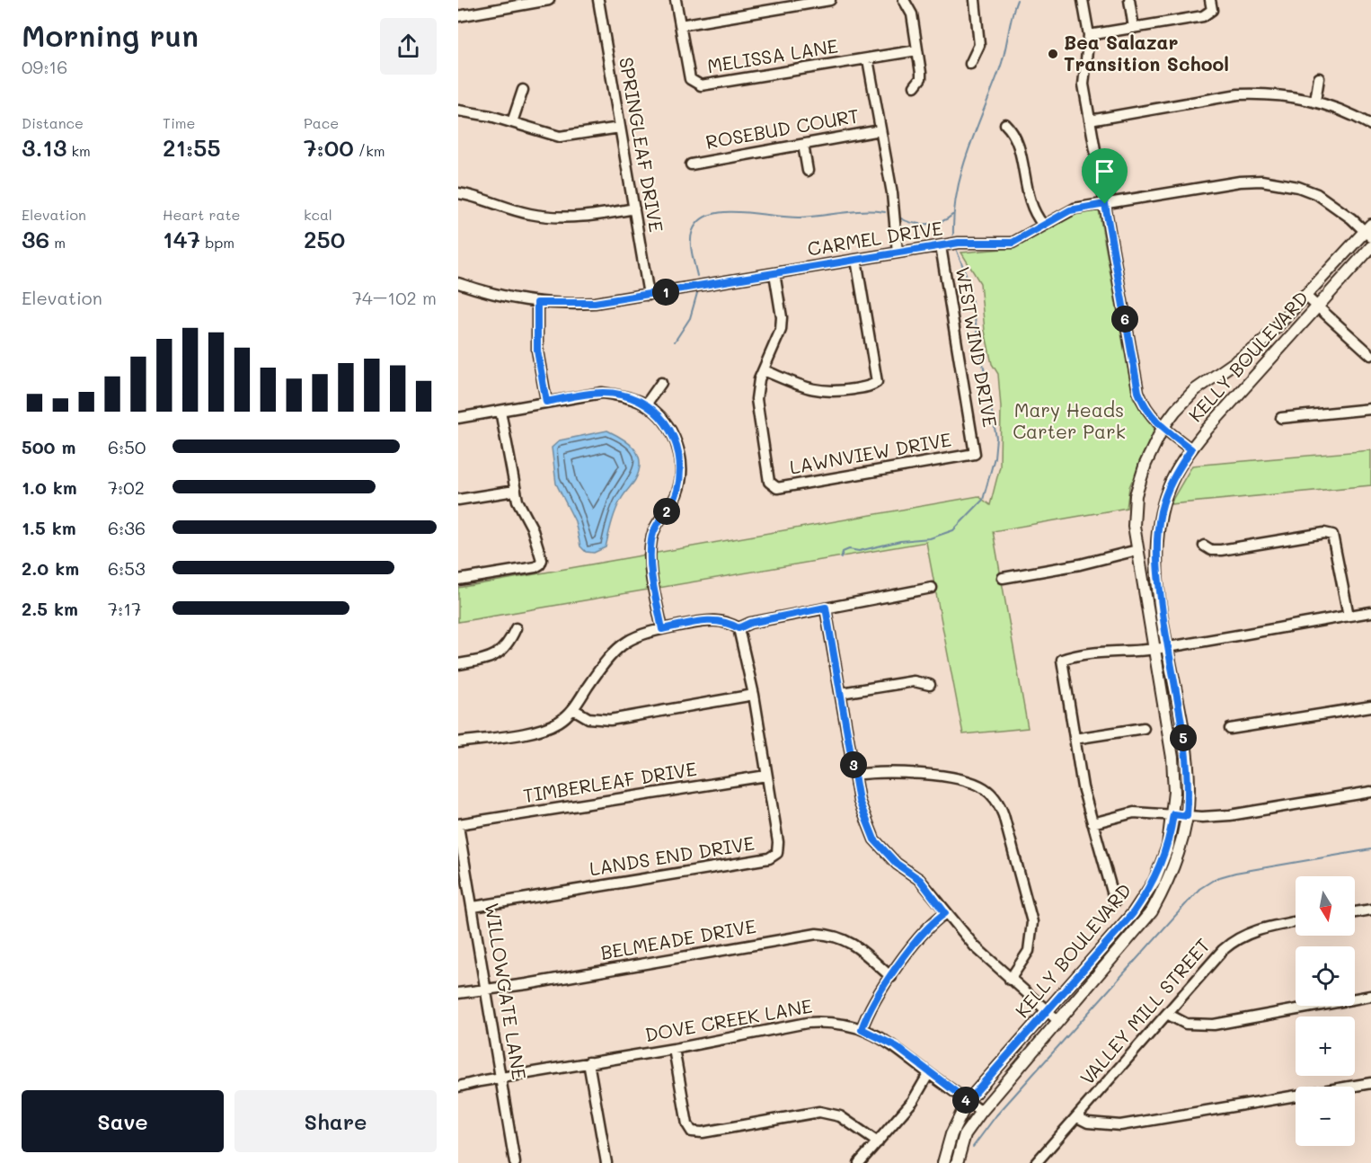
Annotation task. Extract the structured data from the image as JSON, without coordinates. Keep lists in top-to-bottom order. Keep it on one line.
{"streets":{"main road":["KELLY BOULEVARD"],"street":["MELISSA LANE","ROSEBUD COURT","SPRINGLEAF DRIVE","CARMEL DRIVE","WESTWIND DRIVE","LAWNVIEW DRIVE","TIMBERLEAF DRIVE","LANDS END DRIVE","BELMEADE DRIVE","WILLOWGATE LANE","VALLEY MILL STREET","DOVE CREEK LANE"]},"crossings":[["SPRINGLEAF DRIVE","CARMEL DRIVE"],["CARMEL DRIVE","WESTWIND DRIVE"],["CARMEL DRIVE","KELLY BOULEVARD"],["WESTWIND DRIVE","LAWNVIEW DRIVE"],["KELLY BOULEVARD","DOVE CREEK LANE"],["TIMBERLEAF DRIVE","LANDS END DRIVE"],["TIMBERLEAF DRIVE","WILLOWGATE LANE"],["LANDS END DRIVE","WILLOWGATE LANE"],["BELMEADE DRIVE","WILLOWGATE LANE"],["WILLOWGATE LANE","DOVE CREEK LANE"]],"parks":["Mary Heads Carter Park"],"places":["Bea Salazar Transition School"],"north":"bottom","page":{"heading":["Morning run","09:16"],"stats":[["Distance","3.13 km"],["Time","21:55"],["Pace","7:00 /km"],["Elevation","36 m"],["Heart rate","147 bpm"],["kcal","250"]],"chart":["Elevation","74–102 m"],"pins":["1","6","2","5","3","4"],"list":[{"name":"500 m","note":"6:50"},{"name":"1.0 km","note":"7:02"},{"name":"1.5 km","note":"6:36"},{"name":"2.0 km","note":"6:53"},{"name":"2.5 km","note":"7:17"}],"map_buttons":["+","−"],"buttons":["Save","Share"]}}
